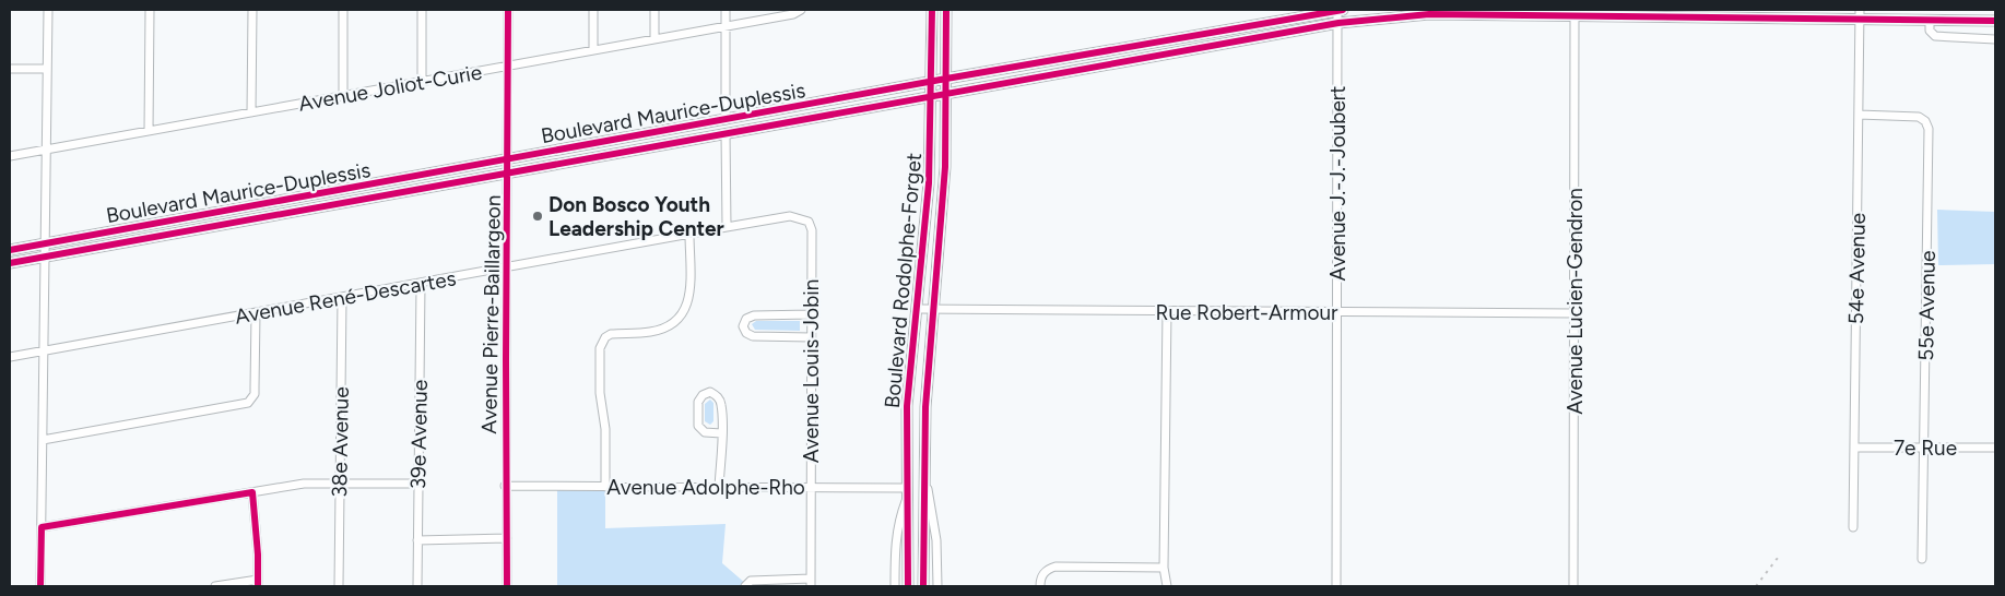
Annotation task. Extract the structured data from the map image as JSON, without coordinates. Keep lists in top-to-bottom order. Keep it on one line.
{"streets":{"street":["Avenue Joliot-Curie","Boulevard Maurice-Duplessis","Avenue J.-J.-Joubert","54e Avenue","Boulevard Rodolphe-Forget","Avenue René-Descartes","Avenue Lucien-Gendron","55e Avenue","Rue Robert-Armour","Avenue Pierre-Baillargeon","Avenue Louis-Jobin","39e Avenue","38e Avenue","7e Rue","Avenue Adolphe-Rho"]},"crossings":[["Avenue Joliot-Curie","Avenue Pierre-Baillargeon"],["Boulevard Maurice-Duplessis","Avenue J.-J.-Joubert"],["Boulevard Maurice-Duplessis","54e Avenue"],["Boulevard Maurice-Duplessis","Boulevard Rodolphe-Forget"],["Boulevard Maurice-Duplessis","Avenue Lucien-Gendron"],["Boulevard Maurice-Duplessis","Avenue Pierre-Baillargeon"],["Avenue J.-J.-Joubert","Rue Robert-Armour"],["54e Avenue","55e Avenue"],["54e Avenue","7e Rue"],["Boulevard Rodolphe-Forget","Rue Robert-Armour"],["Boulevard Rodolphe-Forget","Avenue Adolphe-Rho"],["Avenue René-Descartes","Avenue Pierre-Baillargeon"],["Avenue René-Descartes","Avenue Louis-Jobin"],["Avenue René-Descartes","39e Avenue"],["Avenue René-Descartes","38e Avenue"],["Avenue Lucien-Gendron","Rue Robert-Armour"],["55e Avenue","7e Rue"],["Avenue Pierre-Baillargeon","Avenue Adolphe-Rho"],["Avenue Louis-Jobin","Avenue Adolphe-Rho"]],"places":["Don Bosco Youth Leadership Center"]}
